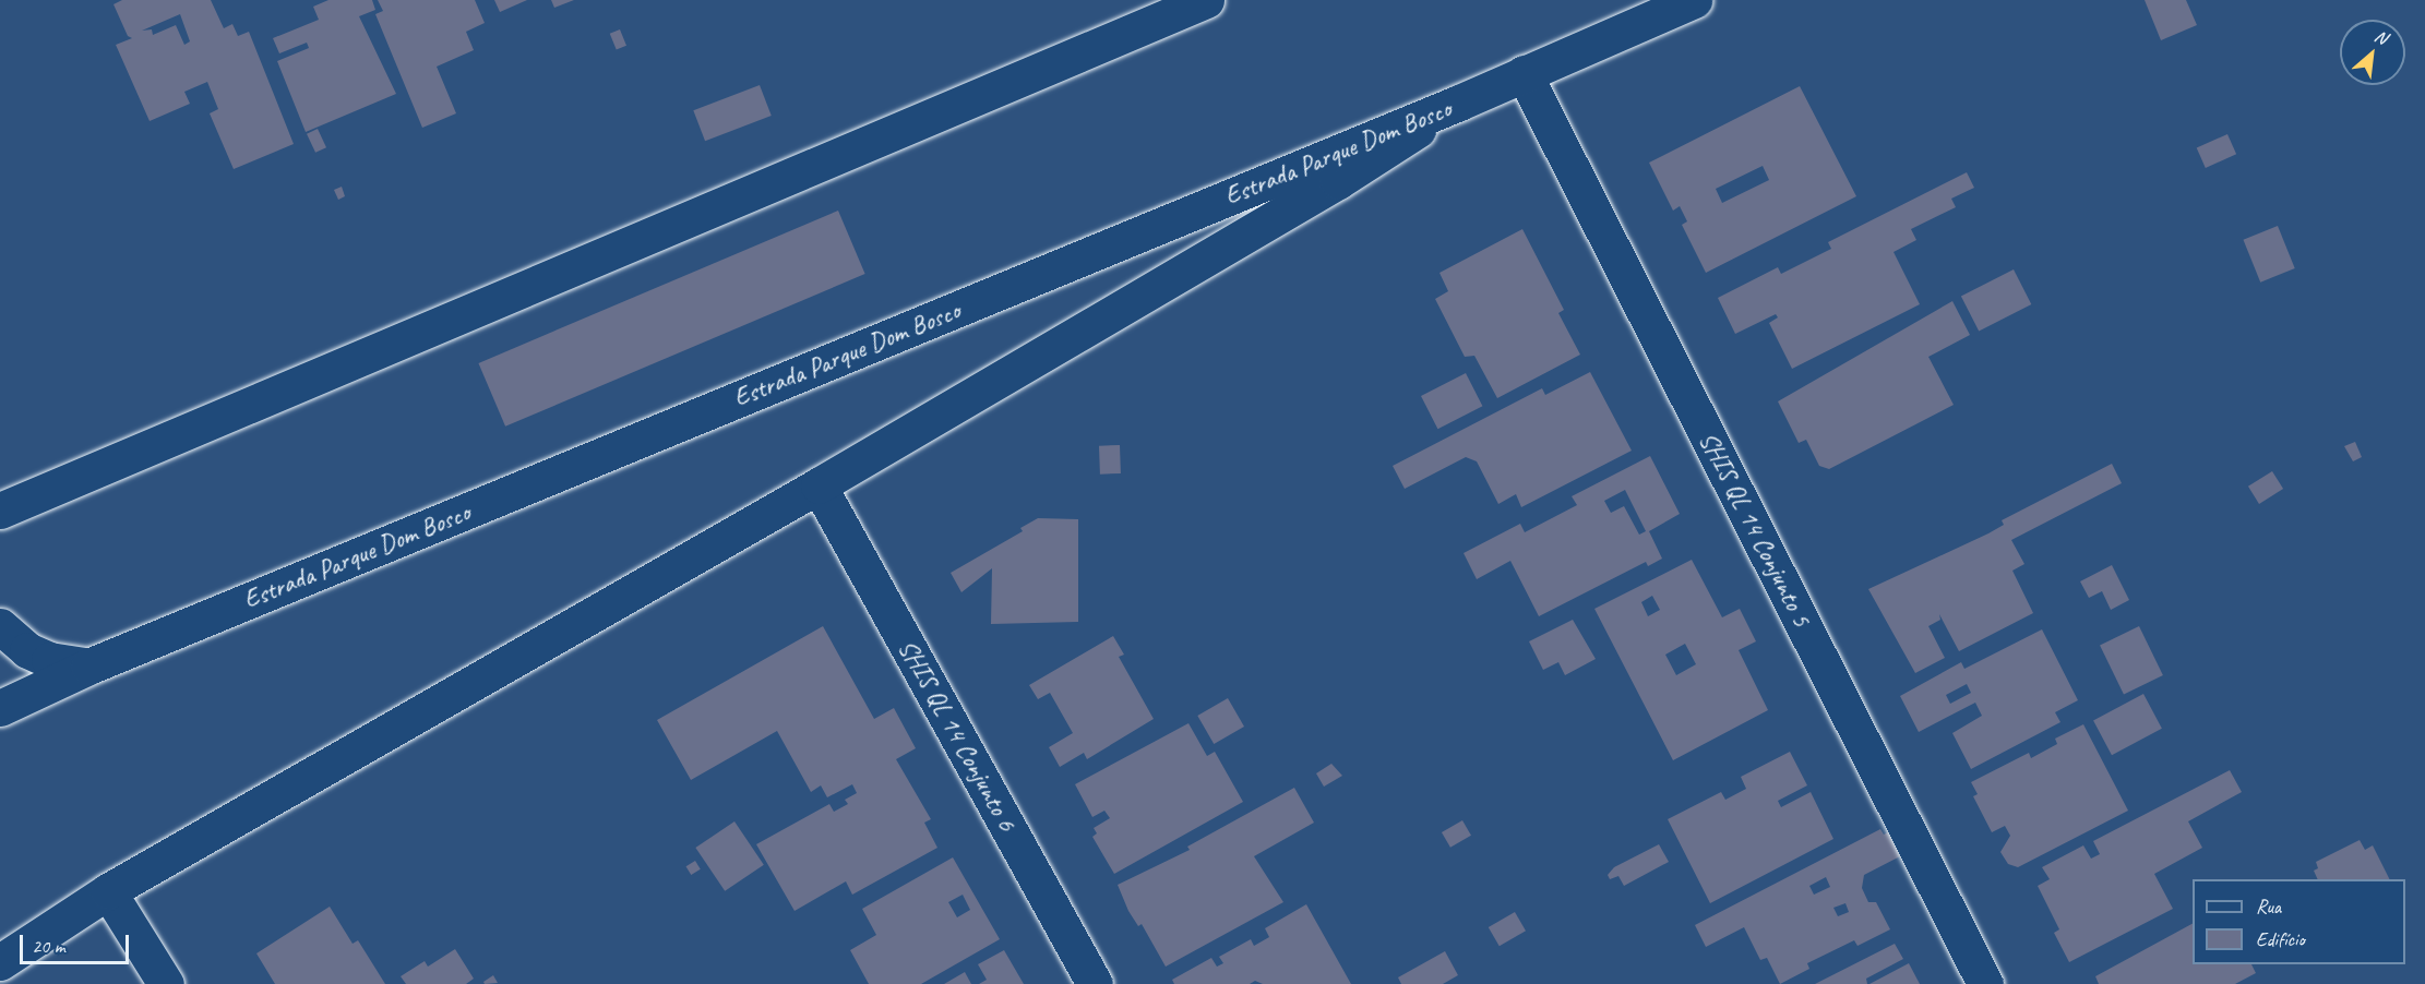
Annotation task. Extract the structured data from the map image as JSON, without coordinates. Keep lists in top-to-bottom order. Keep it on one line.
{"streets":{"street":["Estrada Parque Dom Bosco","SHIS QL 14 Conjunto 5","SHIS QL 14 Conjunto 6"]},"crossings":[["Estrada Parque Dom Bosco","SHIS QL 14 Conjunto 5"]],"legend":["Rua","Edifício"],"scale_bar":"20 m","north":"top right"}
